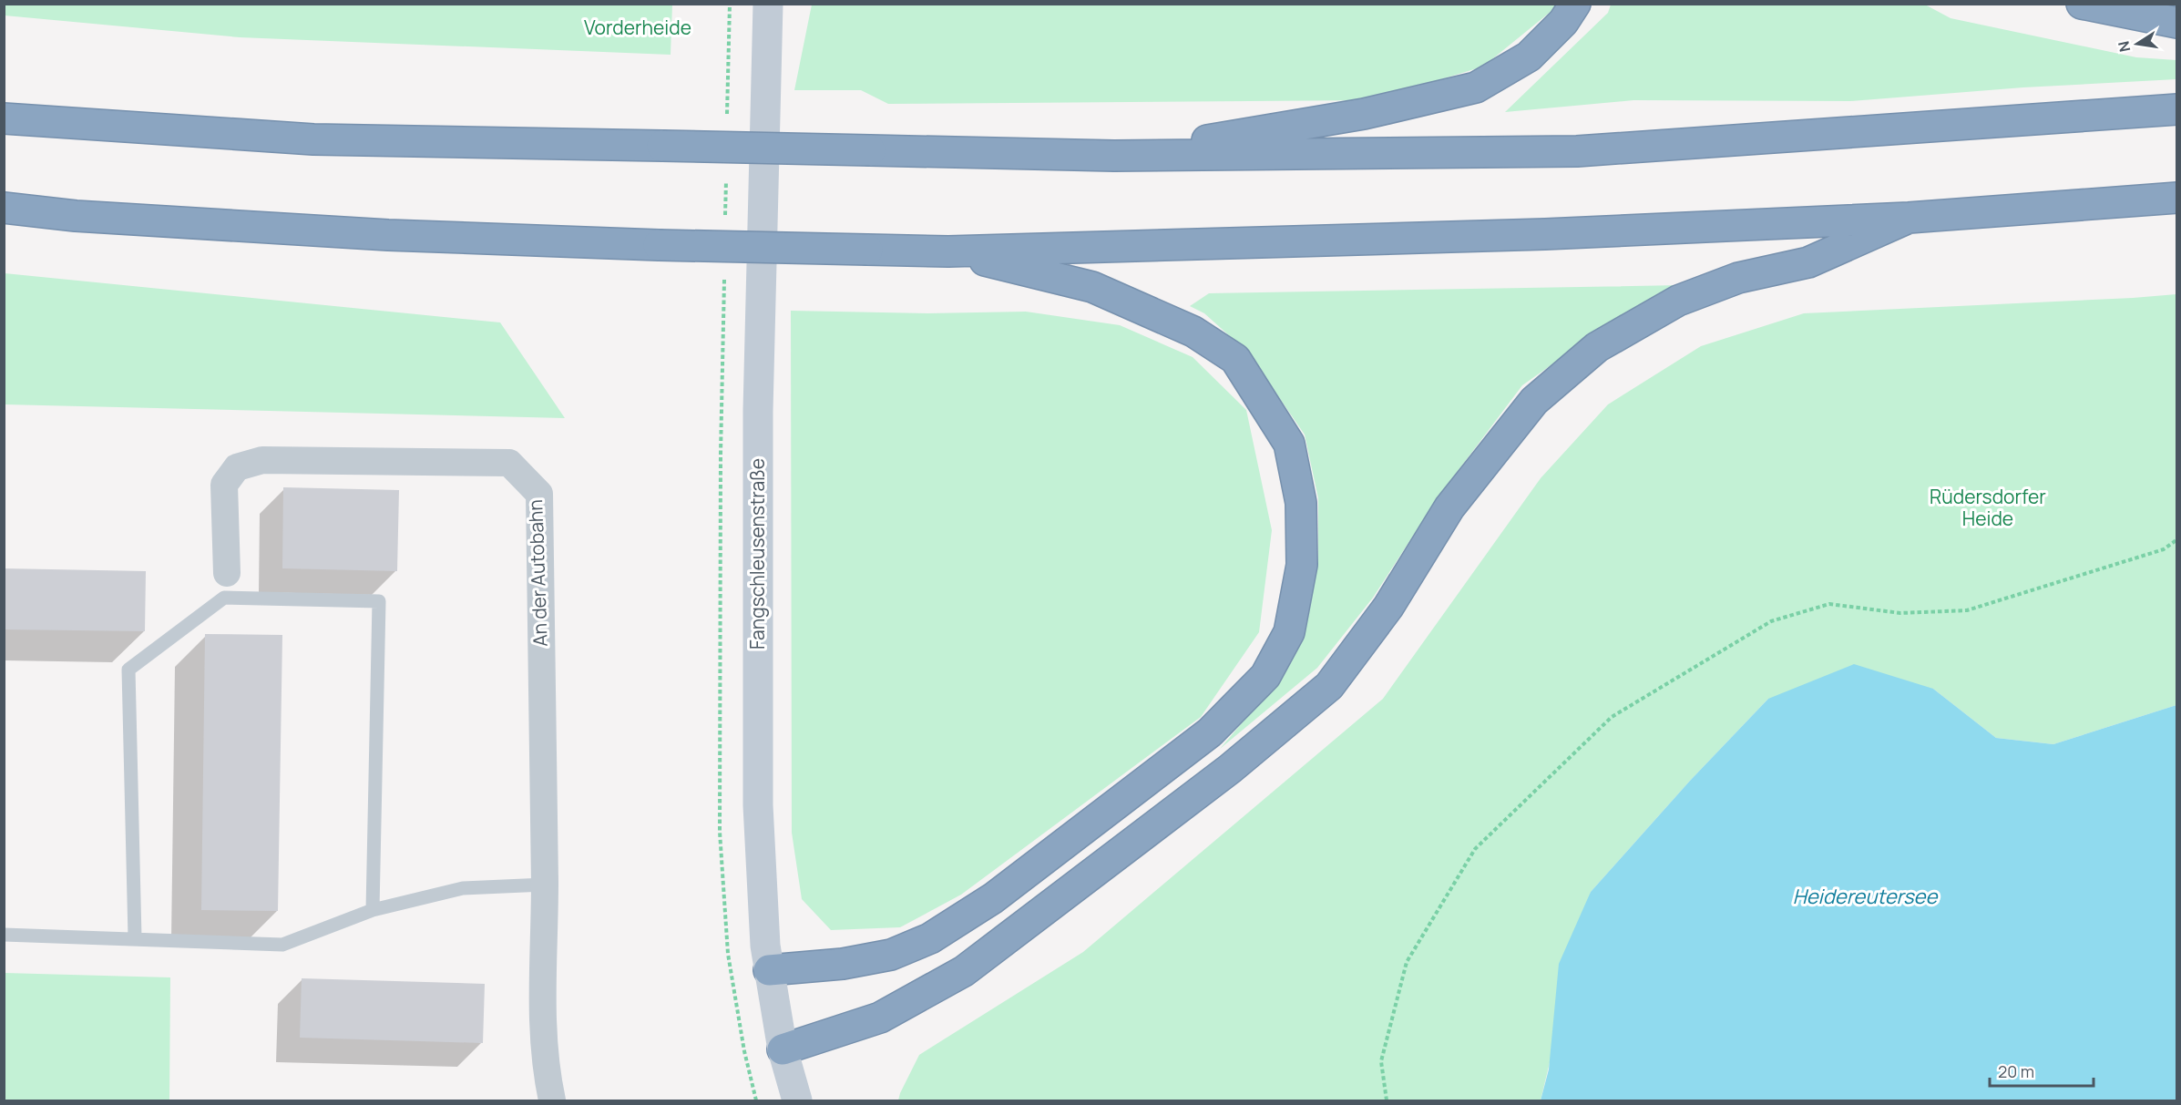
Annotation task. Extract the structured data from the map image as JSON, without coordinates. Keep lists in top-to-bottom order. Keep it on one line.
{"streets":{"main road":["Fangschleusenstraße"],"street":["An der Autobahn"]},"water":["Heidereutersee"],"parks":["Vorderheide","Rüdersdorfer Heide"],"scale_bar":"20 m","north":"left"}
